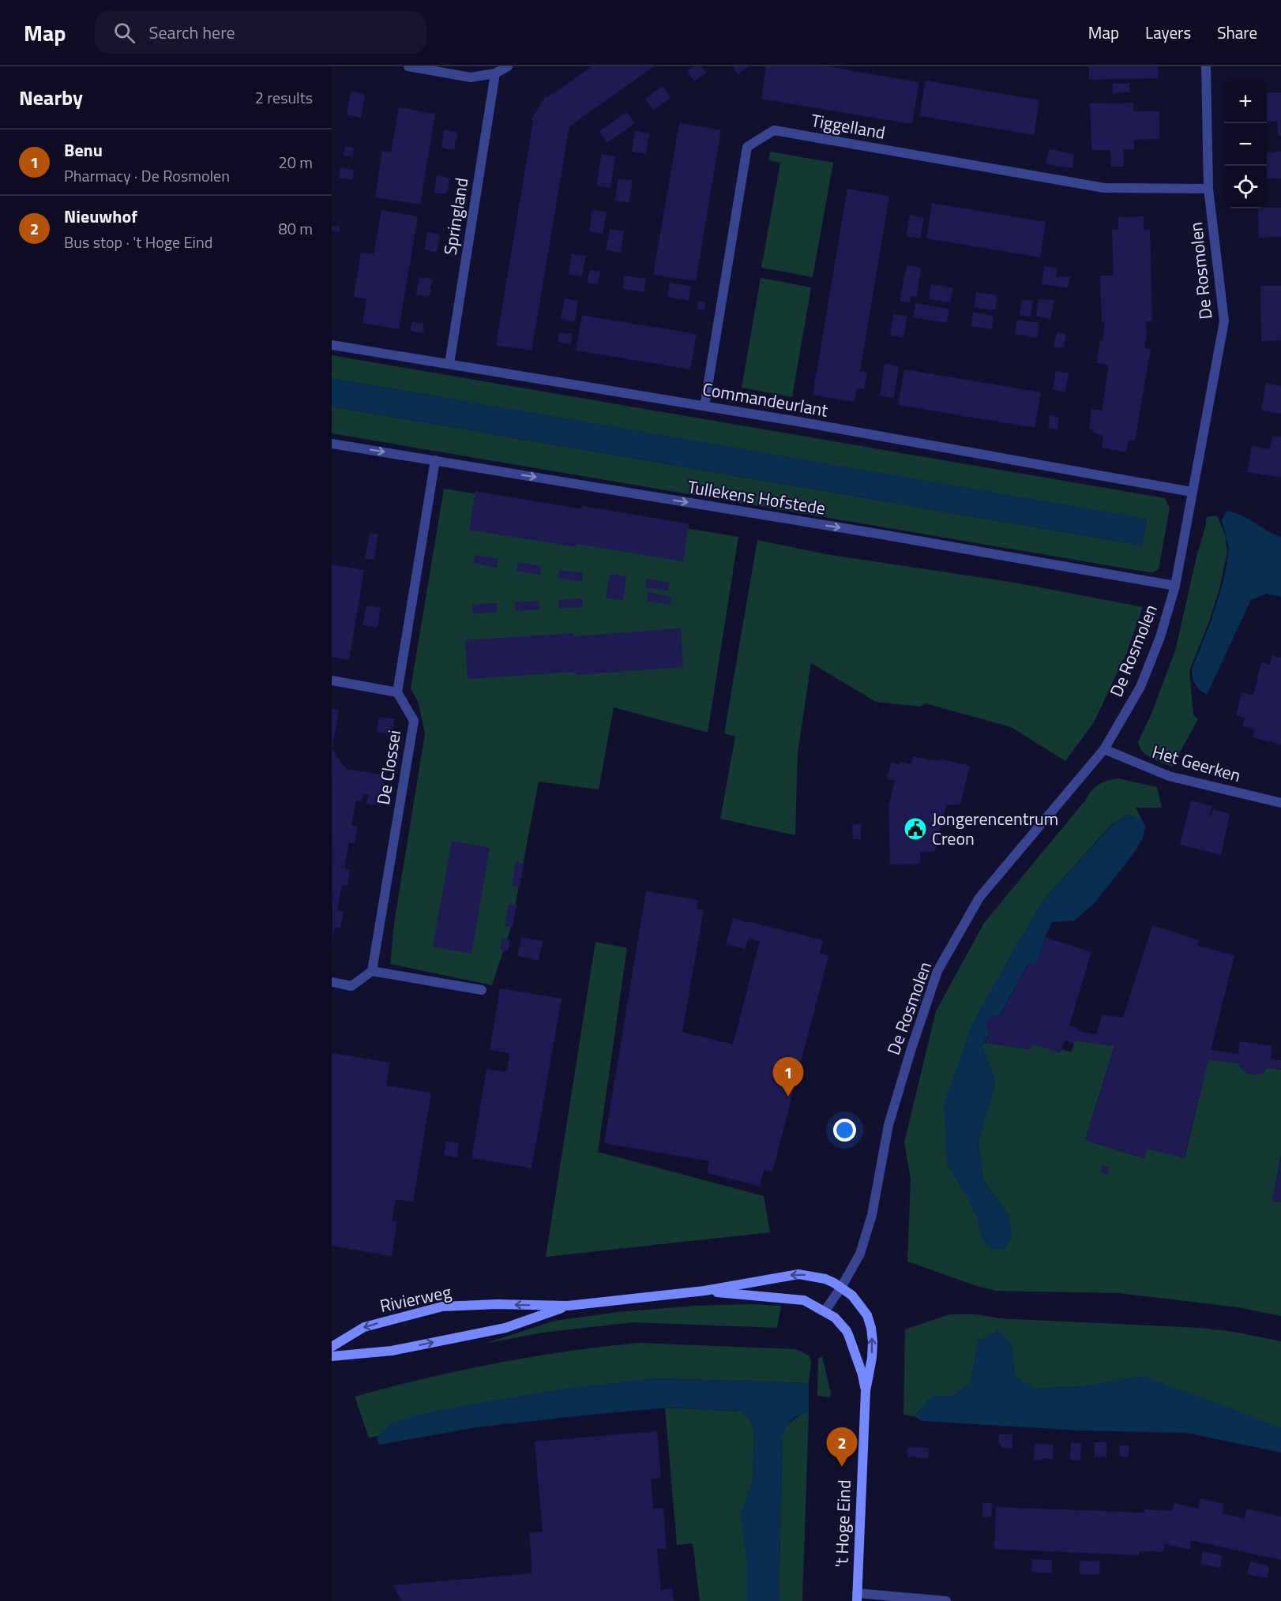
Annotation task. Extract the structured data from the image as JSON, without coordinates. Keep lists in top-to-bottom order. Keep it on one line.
{"streets":{"street":["Tiggelland","Springland","De Rosmolen","Commandeurlant","Tullekens Hofstede","Het Geerken","De Clossei","Rivierweg","'t Hoge Eind"]},"crossings":[["Tiggelland","De Rosmolen"],["Tiggelland","Commandeurlant"],["Springland","Commandeurlant"],["De Rosmolen","Commandeurlant"],["De Rosmolen","Tullekens Hofstede"],["De Rosmolen","Het Geerken"],["De Rosmolen","Rivierweg"],["De Rosmolen","'t Hoge Eind"],["Rivierweg","'t Hoge Eind"]],"one_way":["Tullekens Hofstede"],"places":{"public building":["Jongerencentrum Creon"]},"page":{"header":"Map","search":"Search here","nav":["Map","Layers","Share"],"heading":["Nearby","2 results"],"map_buttons":["+","−"],"list":[{"mark":"1","name":"Benu","note":"Pharmacy · De Rosmolen","value":"20 m"},{"mark":"2","name":"Nieuwhof","note":"Bus stop · 't Hoge Eind","value":"80 m"}],"pins":["1","2"]}}
